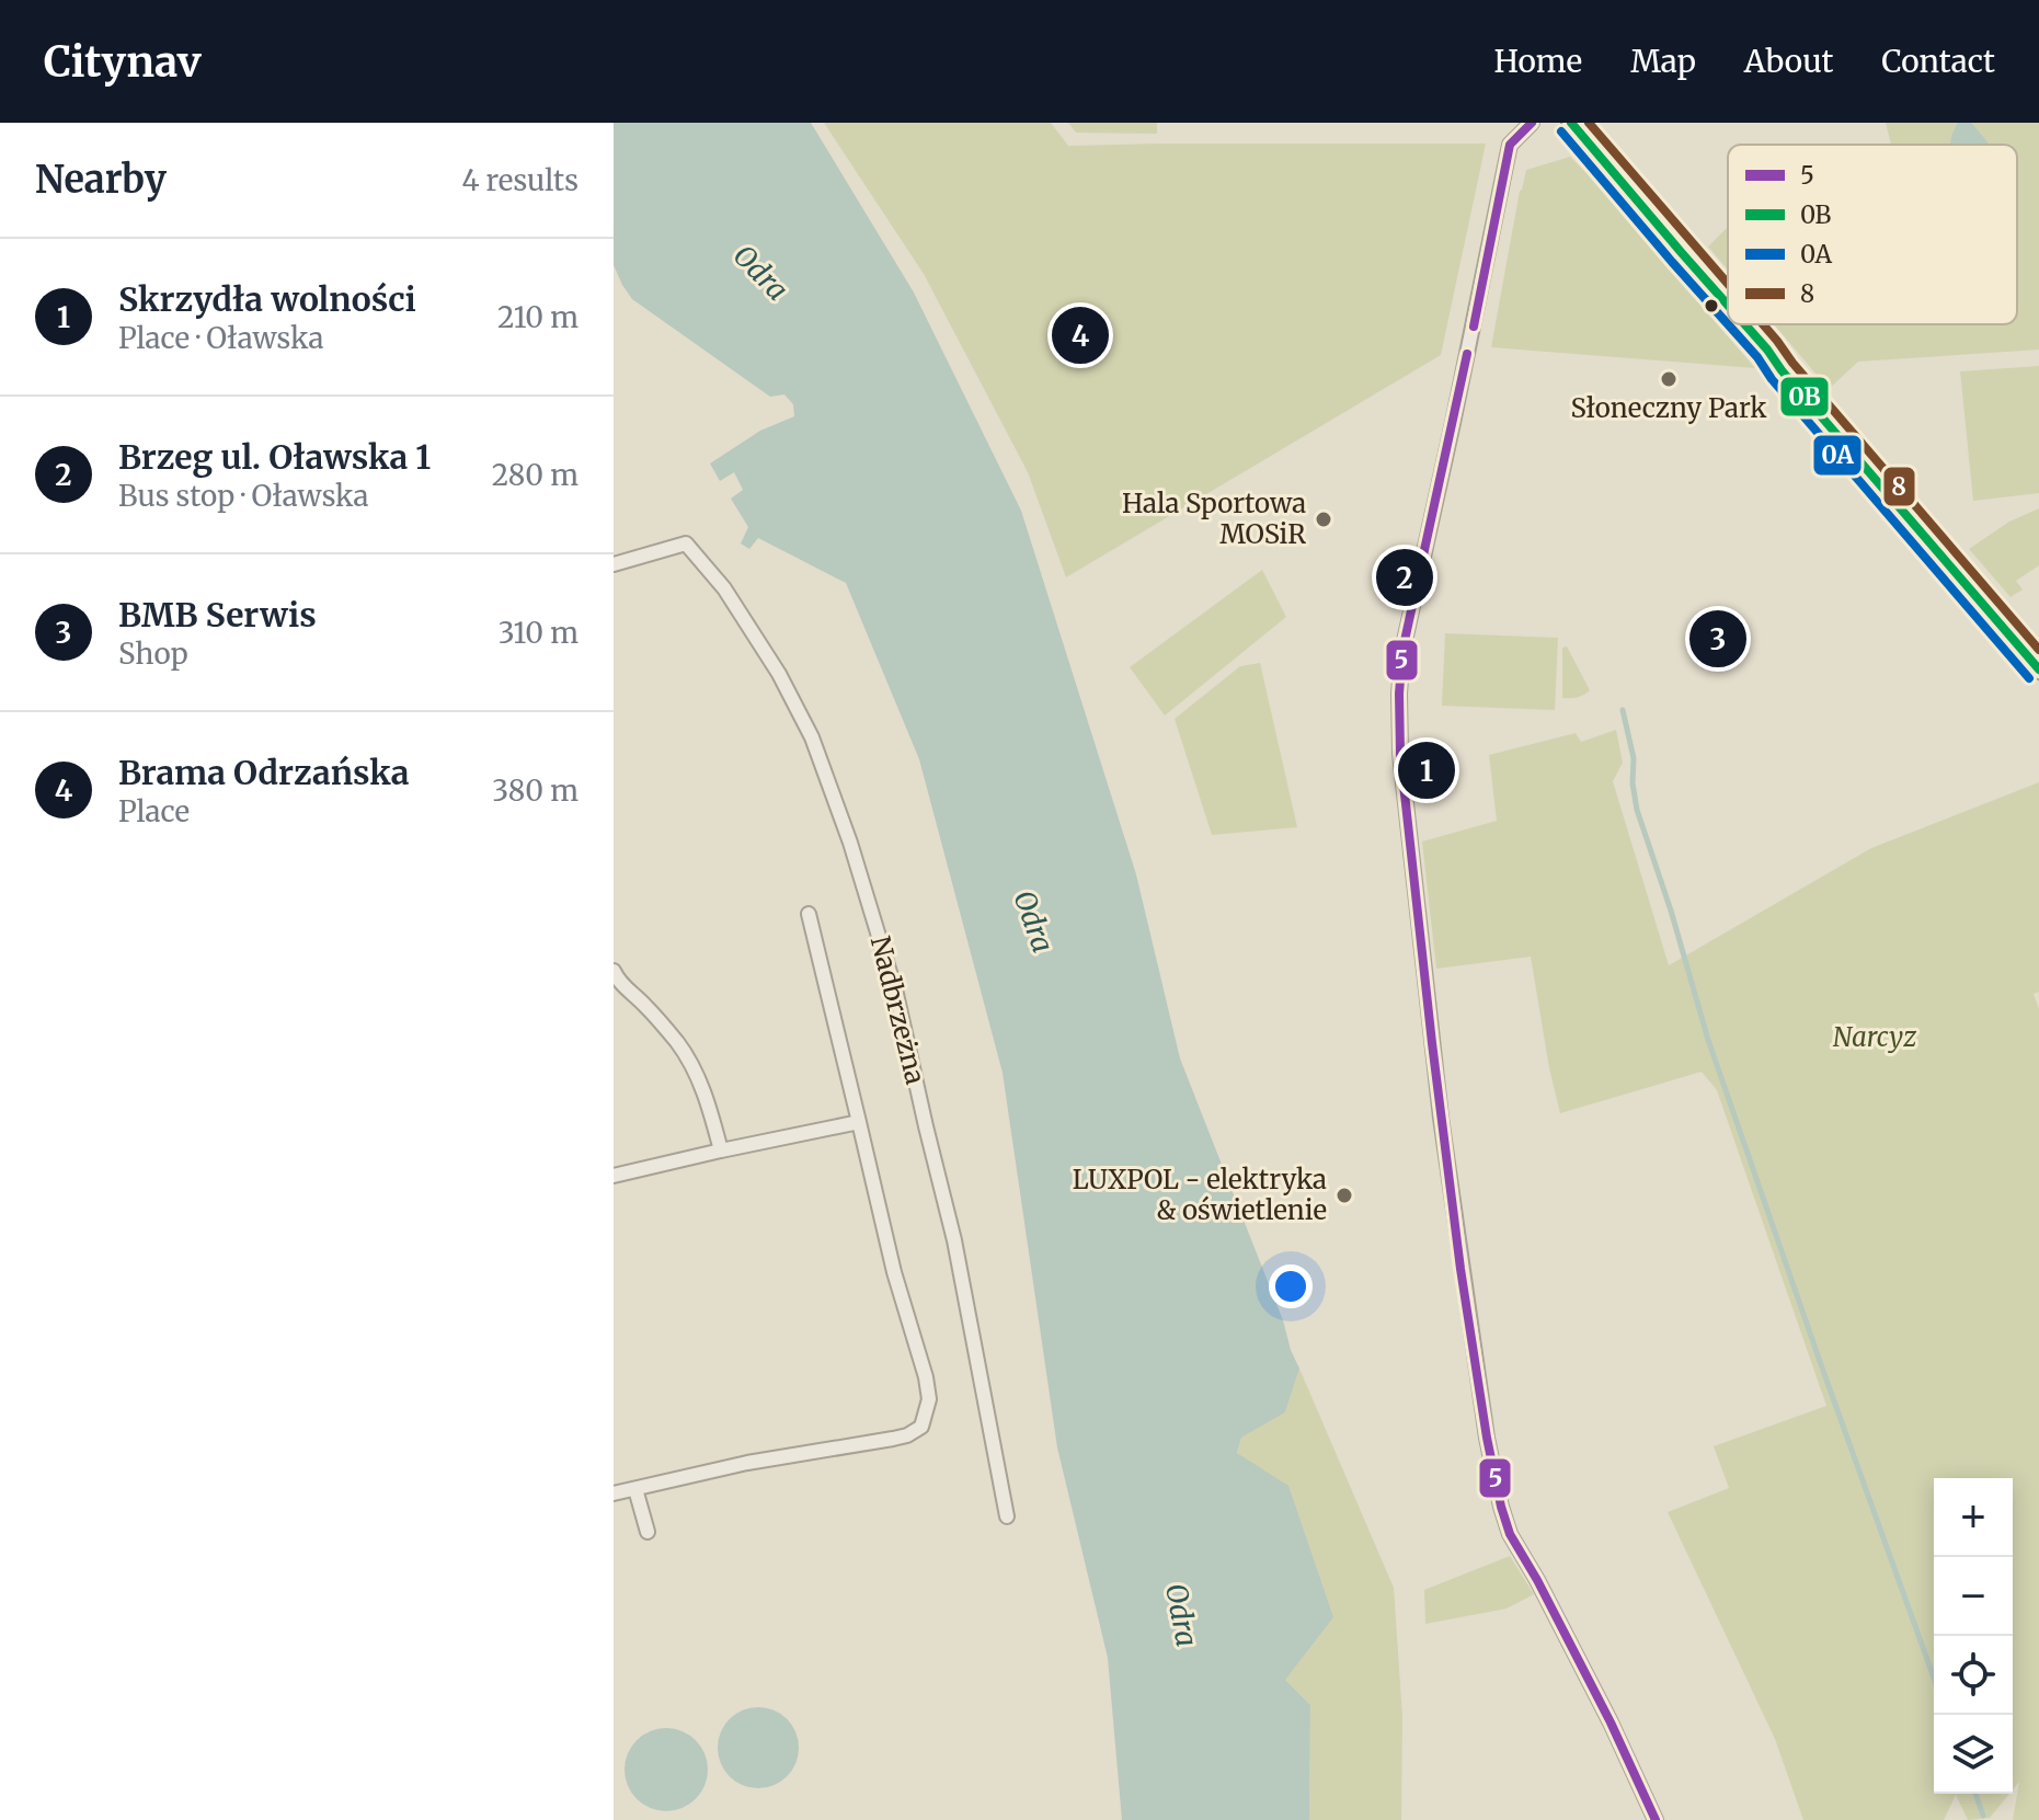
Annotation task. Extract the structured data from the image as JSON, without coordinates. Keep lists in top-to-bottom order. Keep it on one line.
{"streets":{"street":["Nadbrzeżna"]},"water":["Odra"],"parks":["Narcyz"],"places":["Słoneczny Park","Hala Sportowa MOSiR","LUXPOL - elektryka & oświetlenie"],"lines":["transit line 5","transit line 0B","transit line 8","transit line 0A"],"legend":["5","0B","0A","8"],"page":{"header":"Citynav","nav":["Home","Map","About","Contact"],"heading":["Nearby","4 results"],"list":[{"mark":"1","name":"Skrzydła wolności","note":"Place · Oławska","value":"210 m"},{"mark":"2","name":"Brzeg ul. Oławska 1","note":"Bus stop · Oławska","value":"280 m"},{"mark":"3","name":"BMB Serwis","note":"Shop","value":"310 m"},{"mark":"4","name":"Brama Odrzańska","note":"Place","value":"380 m"}],"pins":["4","2","3","1"],"map_buttons":["+","−"]}}
